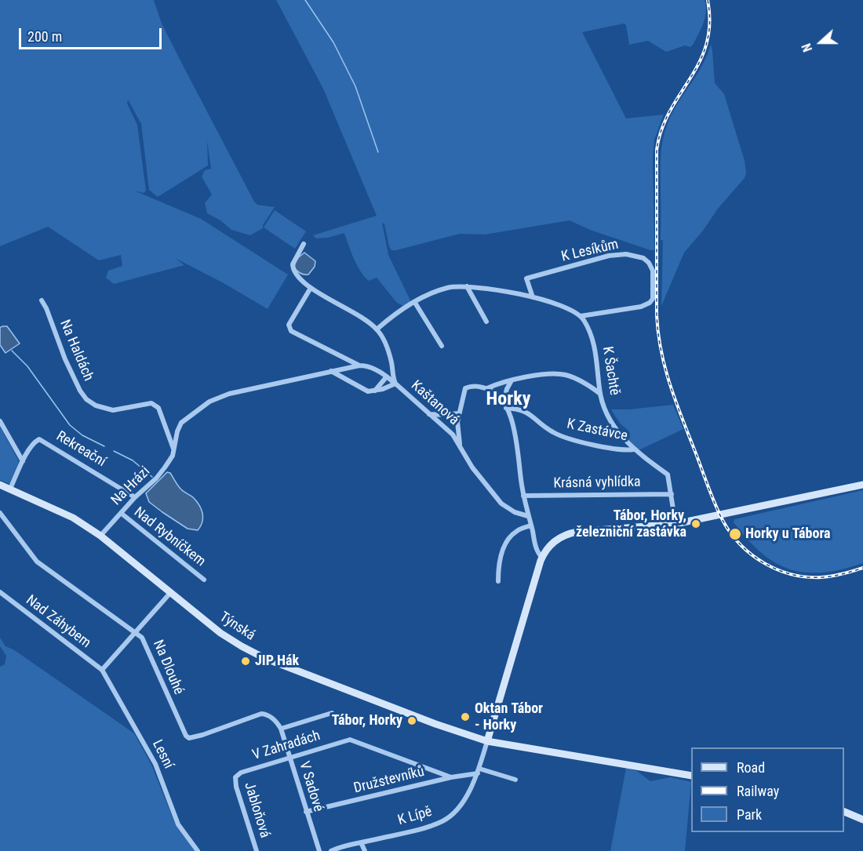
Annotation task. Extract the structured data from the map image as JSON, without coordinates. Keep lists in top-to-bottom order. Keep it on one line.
{"streets":{"main road":["Týnská"],"street":["K Lesíkům","Na Haldách","K Šachtě","Kaštanová","K Zastávce","Rekreační","Krásná vyhlídka","Na Hrázi","Nad Rybníčkem","Nad Záhybem","Na Dlouhé","V Zahradách","Lesní","Družstevníků","V Sadové","Jabloňová","K Lípě"]},"crossings":[["K Lesíkům","K Šachtě"],["Na Haldách","Na Hrázi"],["K Šachtě","K Zastávce"],["K Šachtě","Krásná vyhlídka"],["Rekreační","Na Hrázi"],["Rekreační","Týnská"],["Na Hrázi","Nad Rybníčkem"],["Na Hrázi","Týnská"],["Nad Záhybem","Lesní"],["Týnská","K Lípě"],["Na Dlouhé","V Sadové"],["V Zahradách","Družstevníků"],["V Zahradách","V Sadové"],["V Zahradách","Jabloňová"],["Družstevníků","V Sadové"],["Družstevníků","K Lípě"]],"districts":["Horky"],"places":["Tábor, Horky, železniční zastávka","Horky u Tábora","JIP Hák","Oktan Tábor - Horky","Tábor, Horky"],"legend":["Road","Railway","Park"],"scale_bar":"200 m","north":"left"}
